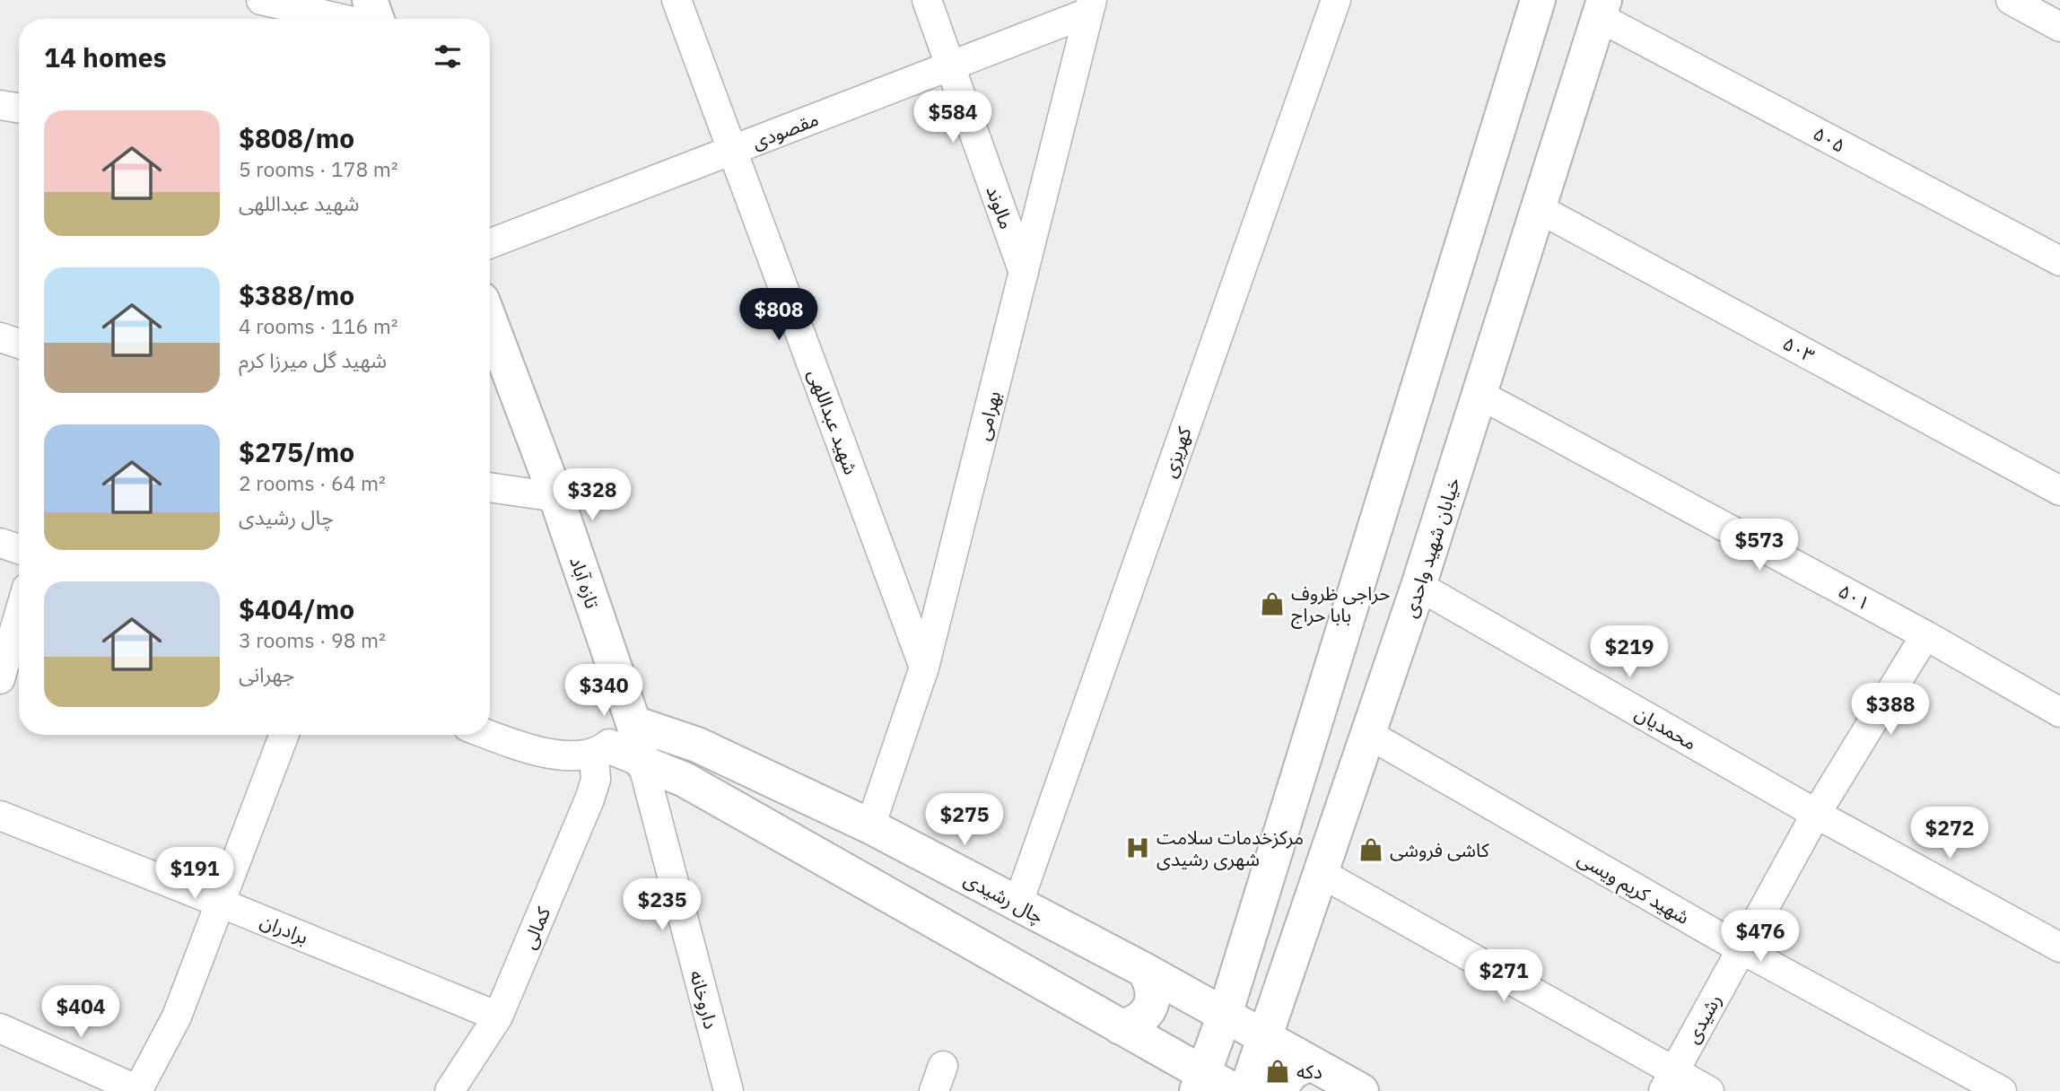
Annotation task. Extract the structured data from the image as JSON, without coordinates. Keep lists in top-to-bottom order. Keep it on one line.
{"streets":{"main road":["خیابان شهید واحدی","تازه آباد","چال رشیدی"],"street":["مقصودی","۵۰۵","مالوند","۵۰۳","بهرامی","شهید عبداللهی","کهریزی","۵۰۱","محمدیان","شهید کریم ویسی","کمالی","برادران","داروخانه","رشیدی"]},"crossings":[["مقصودی","مالوند"],["مقصودی","بهرامی"],["مقصودی","شهید عبداللهی"],["۵۰۵","خیابان شهید واحدی"],["مالوند","بهرامی"],["۵۰۳","خیابان شهید واحدی"],["بهرامی","شهید عبداللهی"],["بهرامی","چال رشیدی"],["کهریزی","چال رشیدی"],["خیابان شهید واحدی","۵۰۱"],["خیابان شهید واحدی","محمدیان"],["خیابان شهید واحدی","شهید کریم ویسی"],["خیابان شهید واحدی","چال رشیدی"],["تازه آباد","چال رشیدی"],["تازه آباد","داروخانه"],["۵۰۱","رشیدی"],["محمدیان","رشیدی"],["شهید کریم ویسی","رشیدی"],["کمالی","برادران"]],"places":{"shop":["حراجی ظروف بابا حراج","کاشی فروشی","دکه"],"hospital":["مرکزخدمات سلامت شهری رشیدی"]},"page":{"heading":"14 homes","price":["$584","$808","$328","$573","$219","$340","$388","$275","$272","$191","$235","$476","$271","$404"],"list":[{"name":"$808/mo","note":"5 rooms · 178 m² · شهید عبداللهی"},{"name":"$388/mo","note":"4 rooms · 116 m² · شهید گل میرزا کرم"},{"name":"$275/mo","note":"2 rooms · 64 m² · چال رشیدی"},{"name":"$404/mo","note":"3 rooms · 98 m² · جهرانی"}]}}
